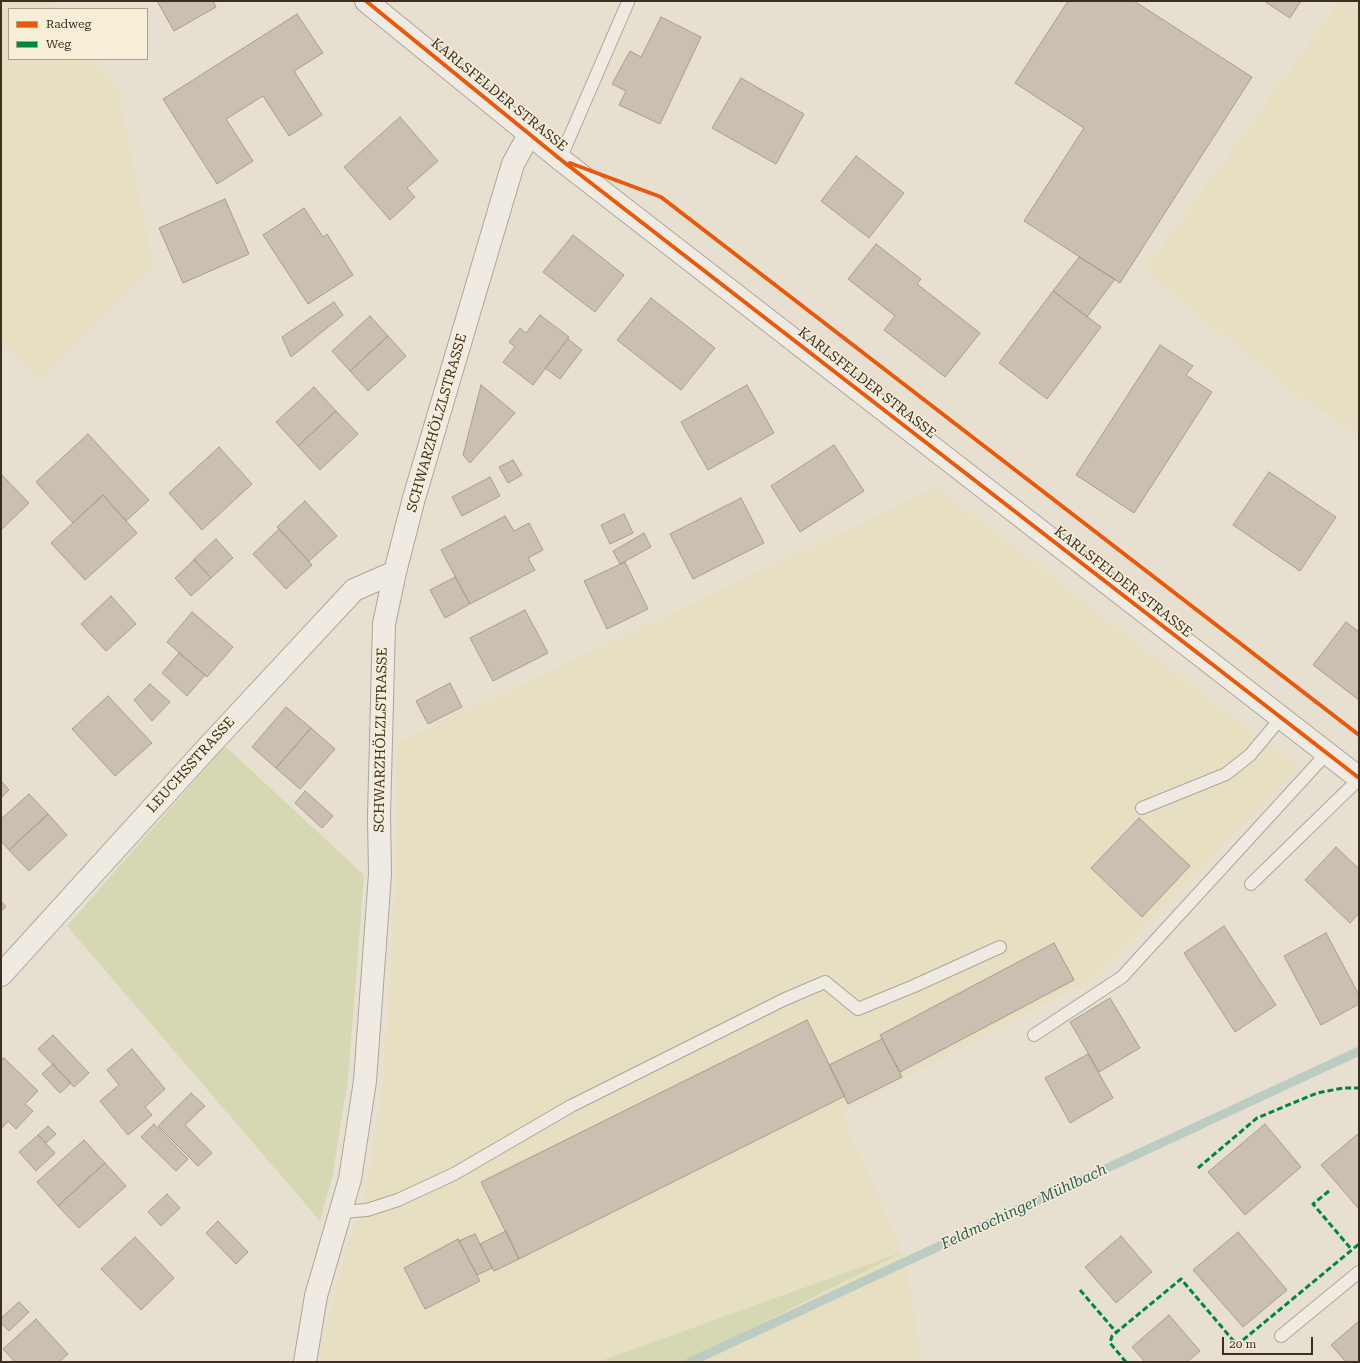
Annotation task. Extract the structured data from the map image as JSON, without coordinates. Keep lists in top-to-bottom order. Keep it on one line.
{"streets":{"street":["KARLSFELDER STRASSE","SCHWARZHÖLZLSTRASSE","LEUCHSSTRASSE"]},"crossings":[["KARLSFELDER STRASSE","SCHWARZHÖLZLSTRASSE"],["SCHWARZHÖLZLSTRASSE","LEUCHSSTRASSE"]],"water":["Feldmochinger Mühlbach"],"legend":["Radweg","Weg"],"scale_bar":"20 m"}
